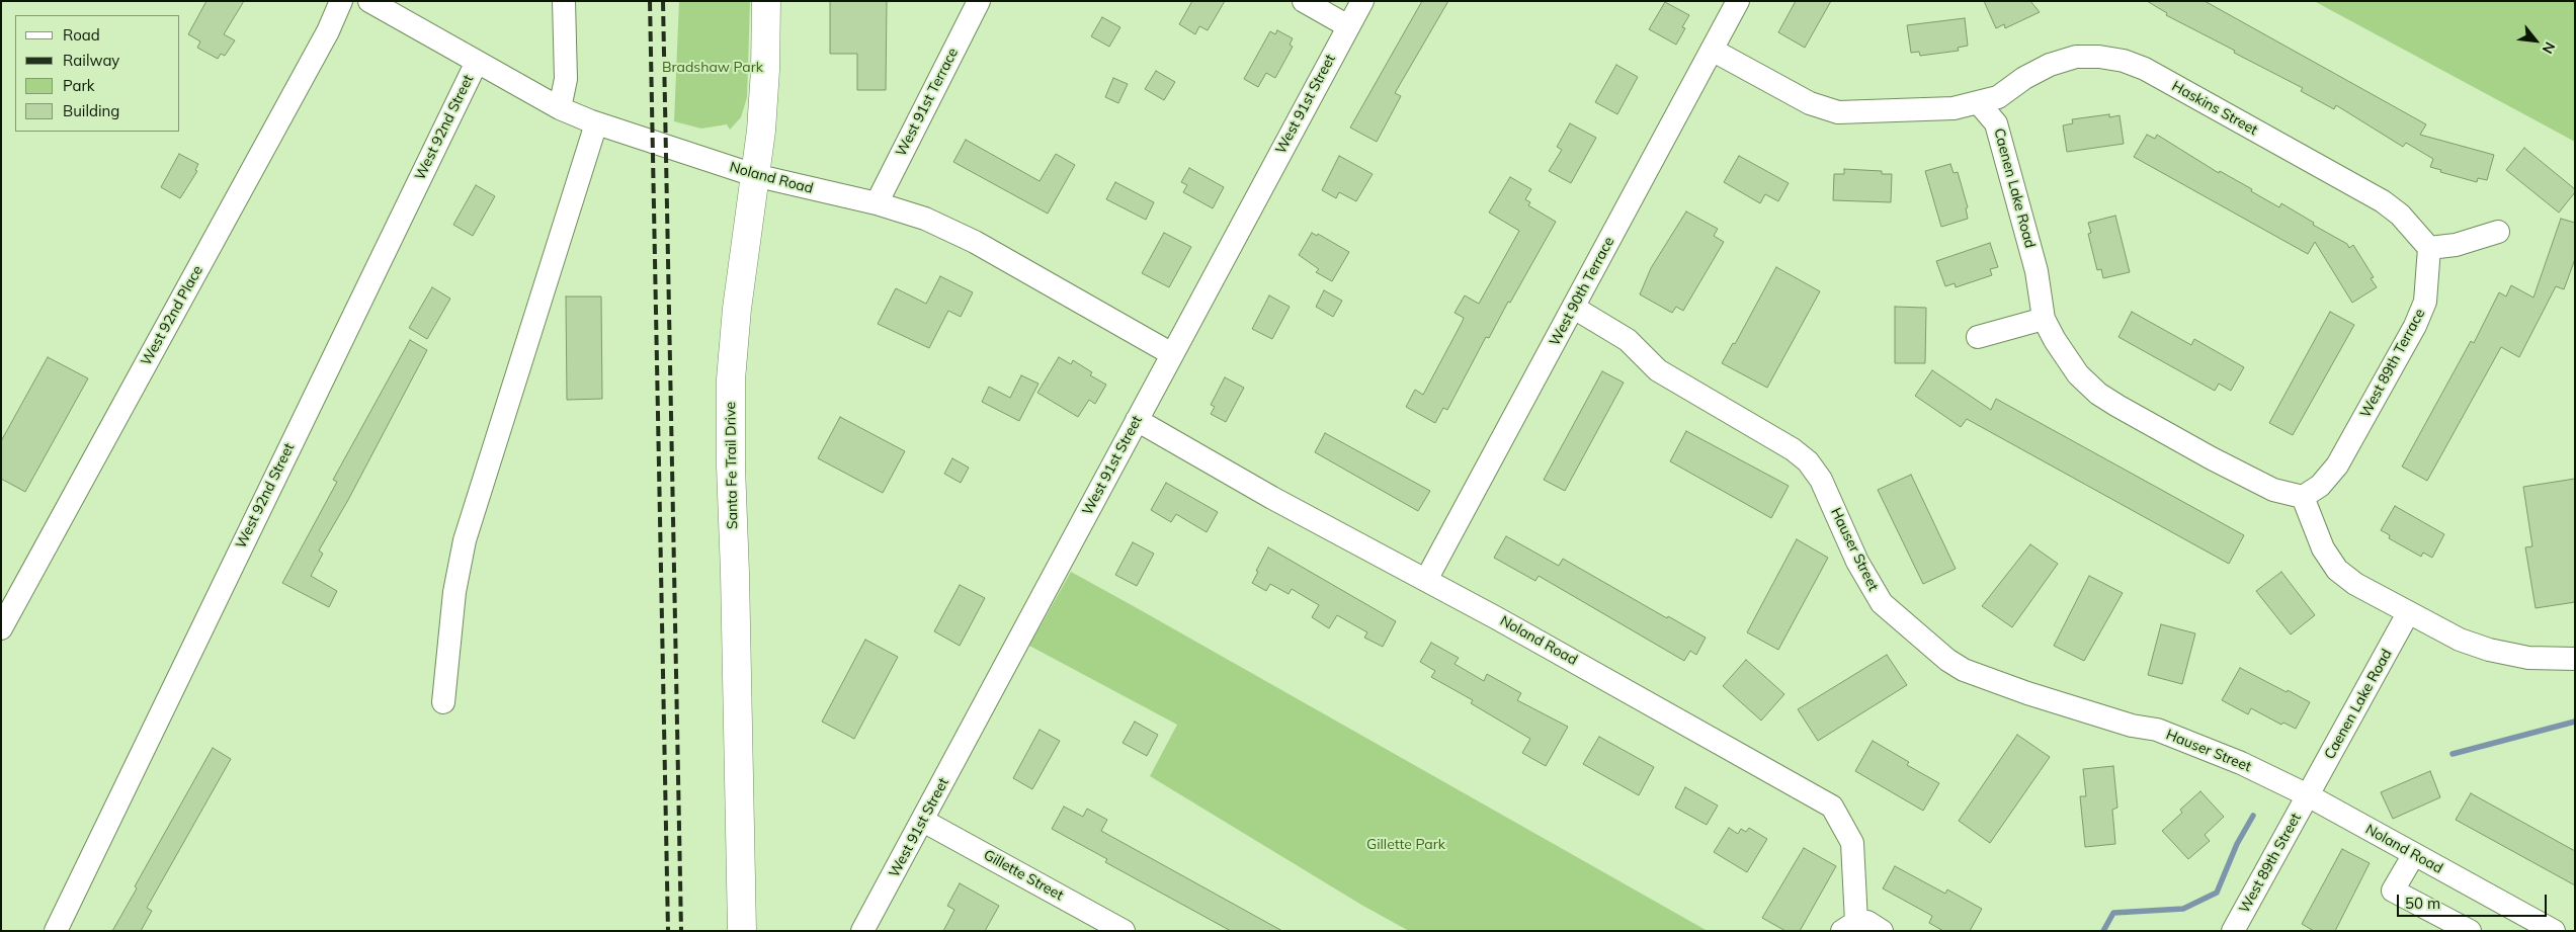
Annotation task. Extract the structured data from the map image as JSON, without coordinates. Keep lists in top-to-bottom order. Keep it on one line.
{"streets":{"main road":["Santa Fe Trail Drive"],"street":["West 91st Terrace","West 91st Street","Haskins Street","West 92nd Street","Noland Road","Caenen Lake Road","West 90th Terrace","West 92nd Place","West 89th Terrace","Hauser Street","West 89th Street","Gillette Street"]},"crossings":[["West 91st Terrace","Noland Road"],["West 91st Street","Noland Road"],["West 91st Street","Gillette Street"],["Haskins Street","Caenen Lake Road"],["Haskins Street","West 89th Terrace"],["West 92nd Street","Noland Road"],["Noland Road","Caenen Lake Road"],["Noland Road","West 90th Terrace"],["Noland Road","Santa Fe Trail Drive"],["Noland Road","Hauser Street"],["Noland Road","West 89th Street"],["Caenen Lake Road","West 89th Terrace"],["Caenen Lake Road","Hauser Street"],["Caenen Lake Road","West 89th Street"],["West 90th Terrace","Hauser Street"],["Hauser Street","West 89th Street"]],"parks":["Bradshaw Park","Gillette Park"],"legend":["Road","Railway","Park","Building"],"scale_bar":"50 m","north":"bottom right"}
